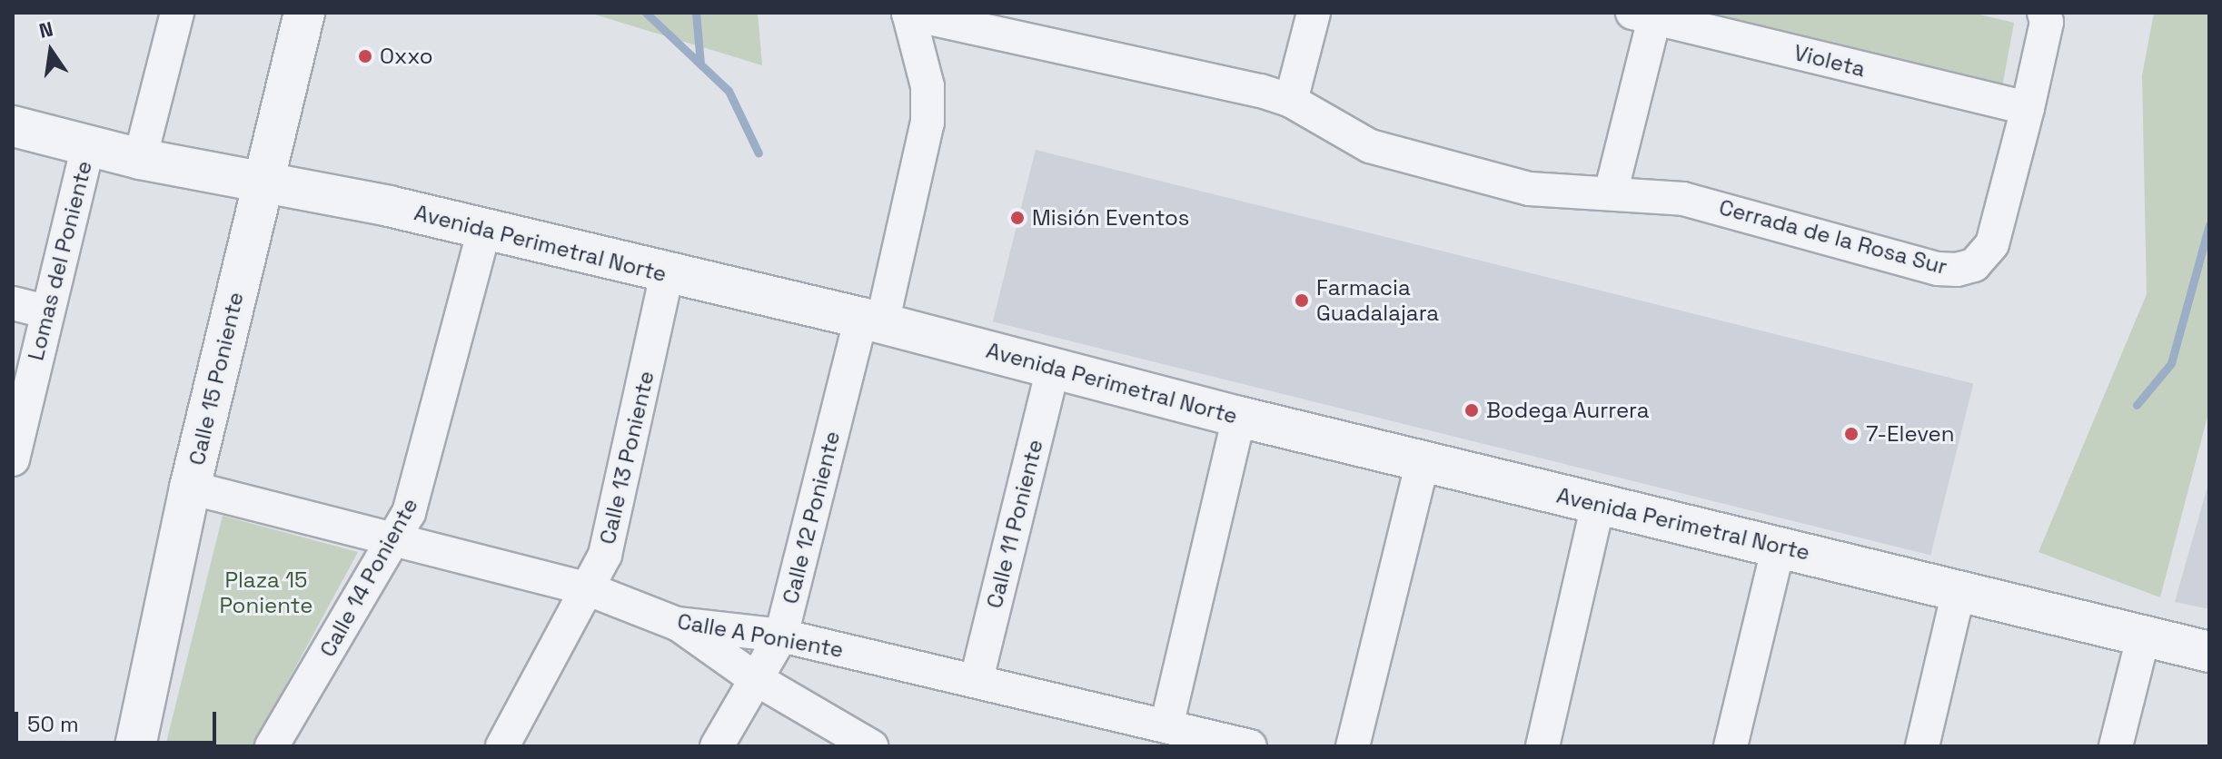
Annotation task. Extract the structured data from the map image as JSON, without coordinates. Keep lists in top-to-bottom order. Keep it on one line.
{"streets":{"street":["Violeta","Cerrada de la Rosa Sur","Avenida Perimetral Norte","Lomas del Poniente","Calle 15 Poniente","Calle 13 Poniente","Calle 12 Poniente","Calle 11 Poniente","Calle 14 Poniente","Calle A Poniente"]},"crossings":[["Violeta","Cerrada de la Rosa Sur"],["Cerrada de la Rosa Sur","Calle 12 Poniente"],["Avenida Perimetral Norte","Lomas del Poniente"],["Avenida Perimetral Norte","Calle 15 Poniente"],["Avenida Perimetral Norte","Calle 13 Poniente"],["Avenida Perimetral Norte","Calle 12 Poniente"],["Avenida Perimetral Norte","Calle 11 Poniente"],["Avenida Perimetral Norte","Calle 14 Poniente"],["Calle 15 Poniente","Calle A Poniente"],["Calle 13 Poniente","Calle A Poniente"],["Calle 12 Poniente","Calle A Poniente"],["Calle 11 Poniente","Calle A Poniente"],["Calle 14 Poniente","Calle A Poniente"]],"parks":["Plaza 15 Poniente"],"places":["Oxxo","Misión Eventos","Farmacia Guadalajara","Bodega Aurrera","7-Eleven"],"scale_bar":"50 m","north":"top"}
